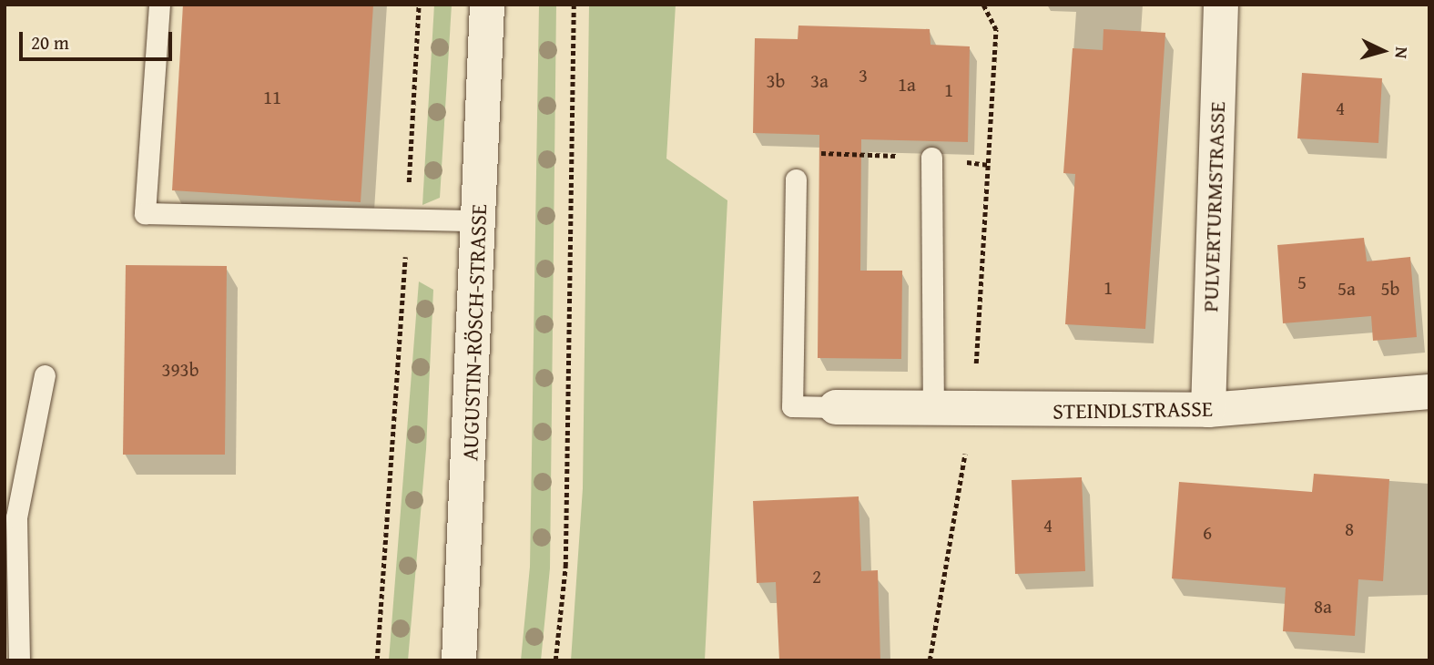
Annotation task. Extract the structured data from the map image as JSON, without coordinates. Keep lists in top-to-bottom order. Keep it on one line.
{"streets":{"street":["PULVERTURMSTRASSE","AUGUSTIN-RÖSCH-STRASSE","STEINDLSTRASSE"]},"crossings":[["PULVERTURMSTRASSE","STEINDLSTRASSE"]],"house_numbers":["3","3b","3a","1a","1","11","4","5","1","5a","5b","393b","4","8","6","2","8a"],"scale_bar":"20 m","north":"right"}
